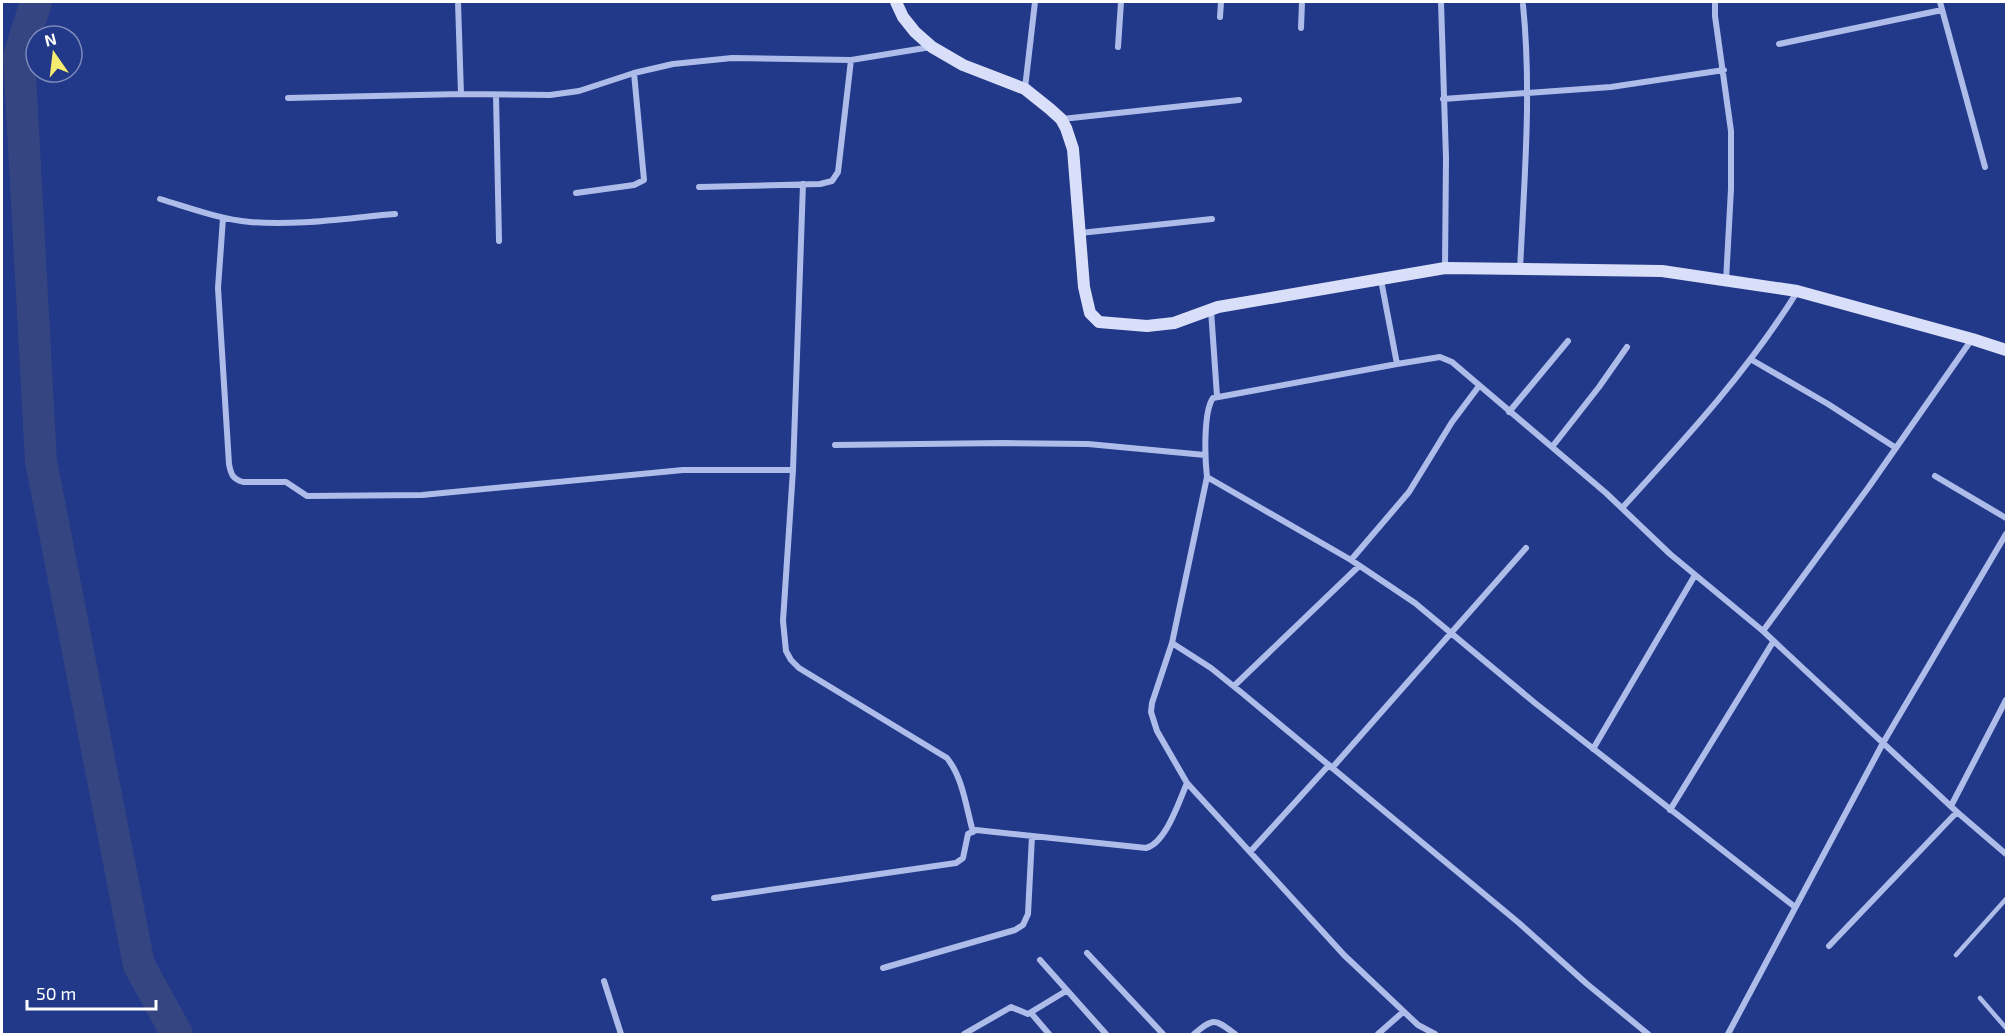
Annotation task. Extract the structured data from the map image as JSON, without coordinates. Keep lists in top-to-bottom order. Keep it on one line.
{"scale_bar":"50 m","north":"top"}
